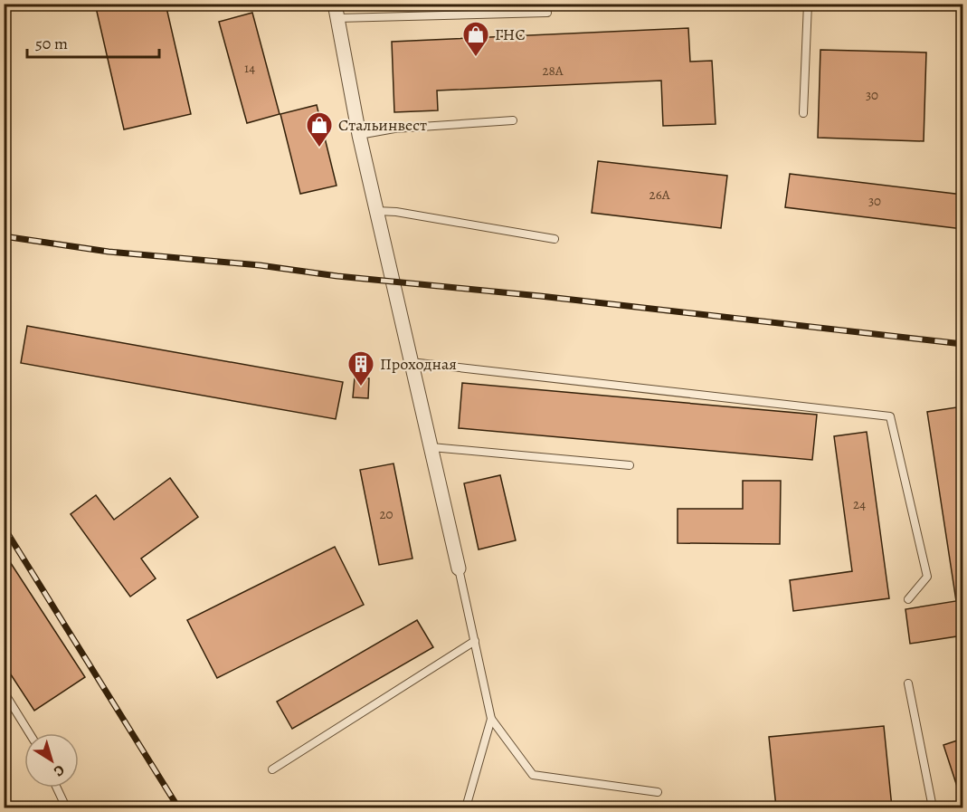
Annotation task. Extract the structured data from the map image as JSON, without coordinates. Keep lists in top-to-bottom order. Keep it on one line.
{"places":{"shop":["ГНС","Стальинвест"],"building":["Проходная"]},"house_numbers":["14","28А","30","26А","30","24","20"],"scale_bar":"50 m","north":"bottom right"}
